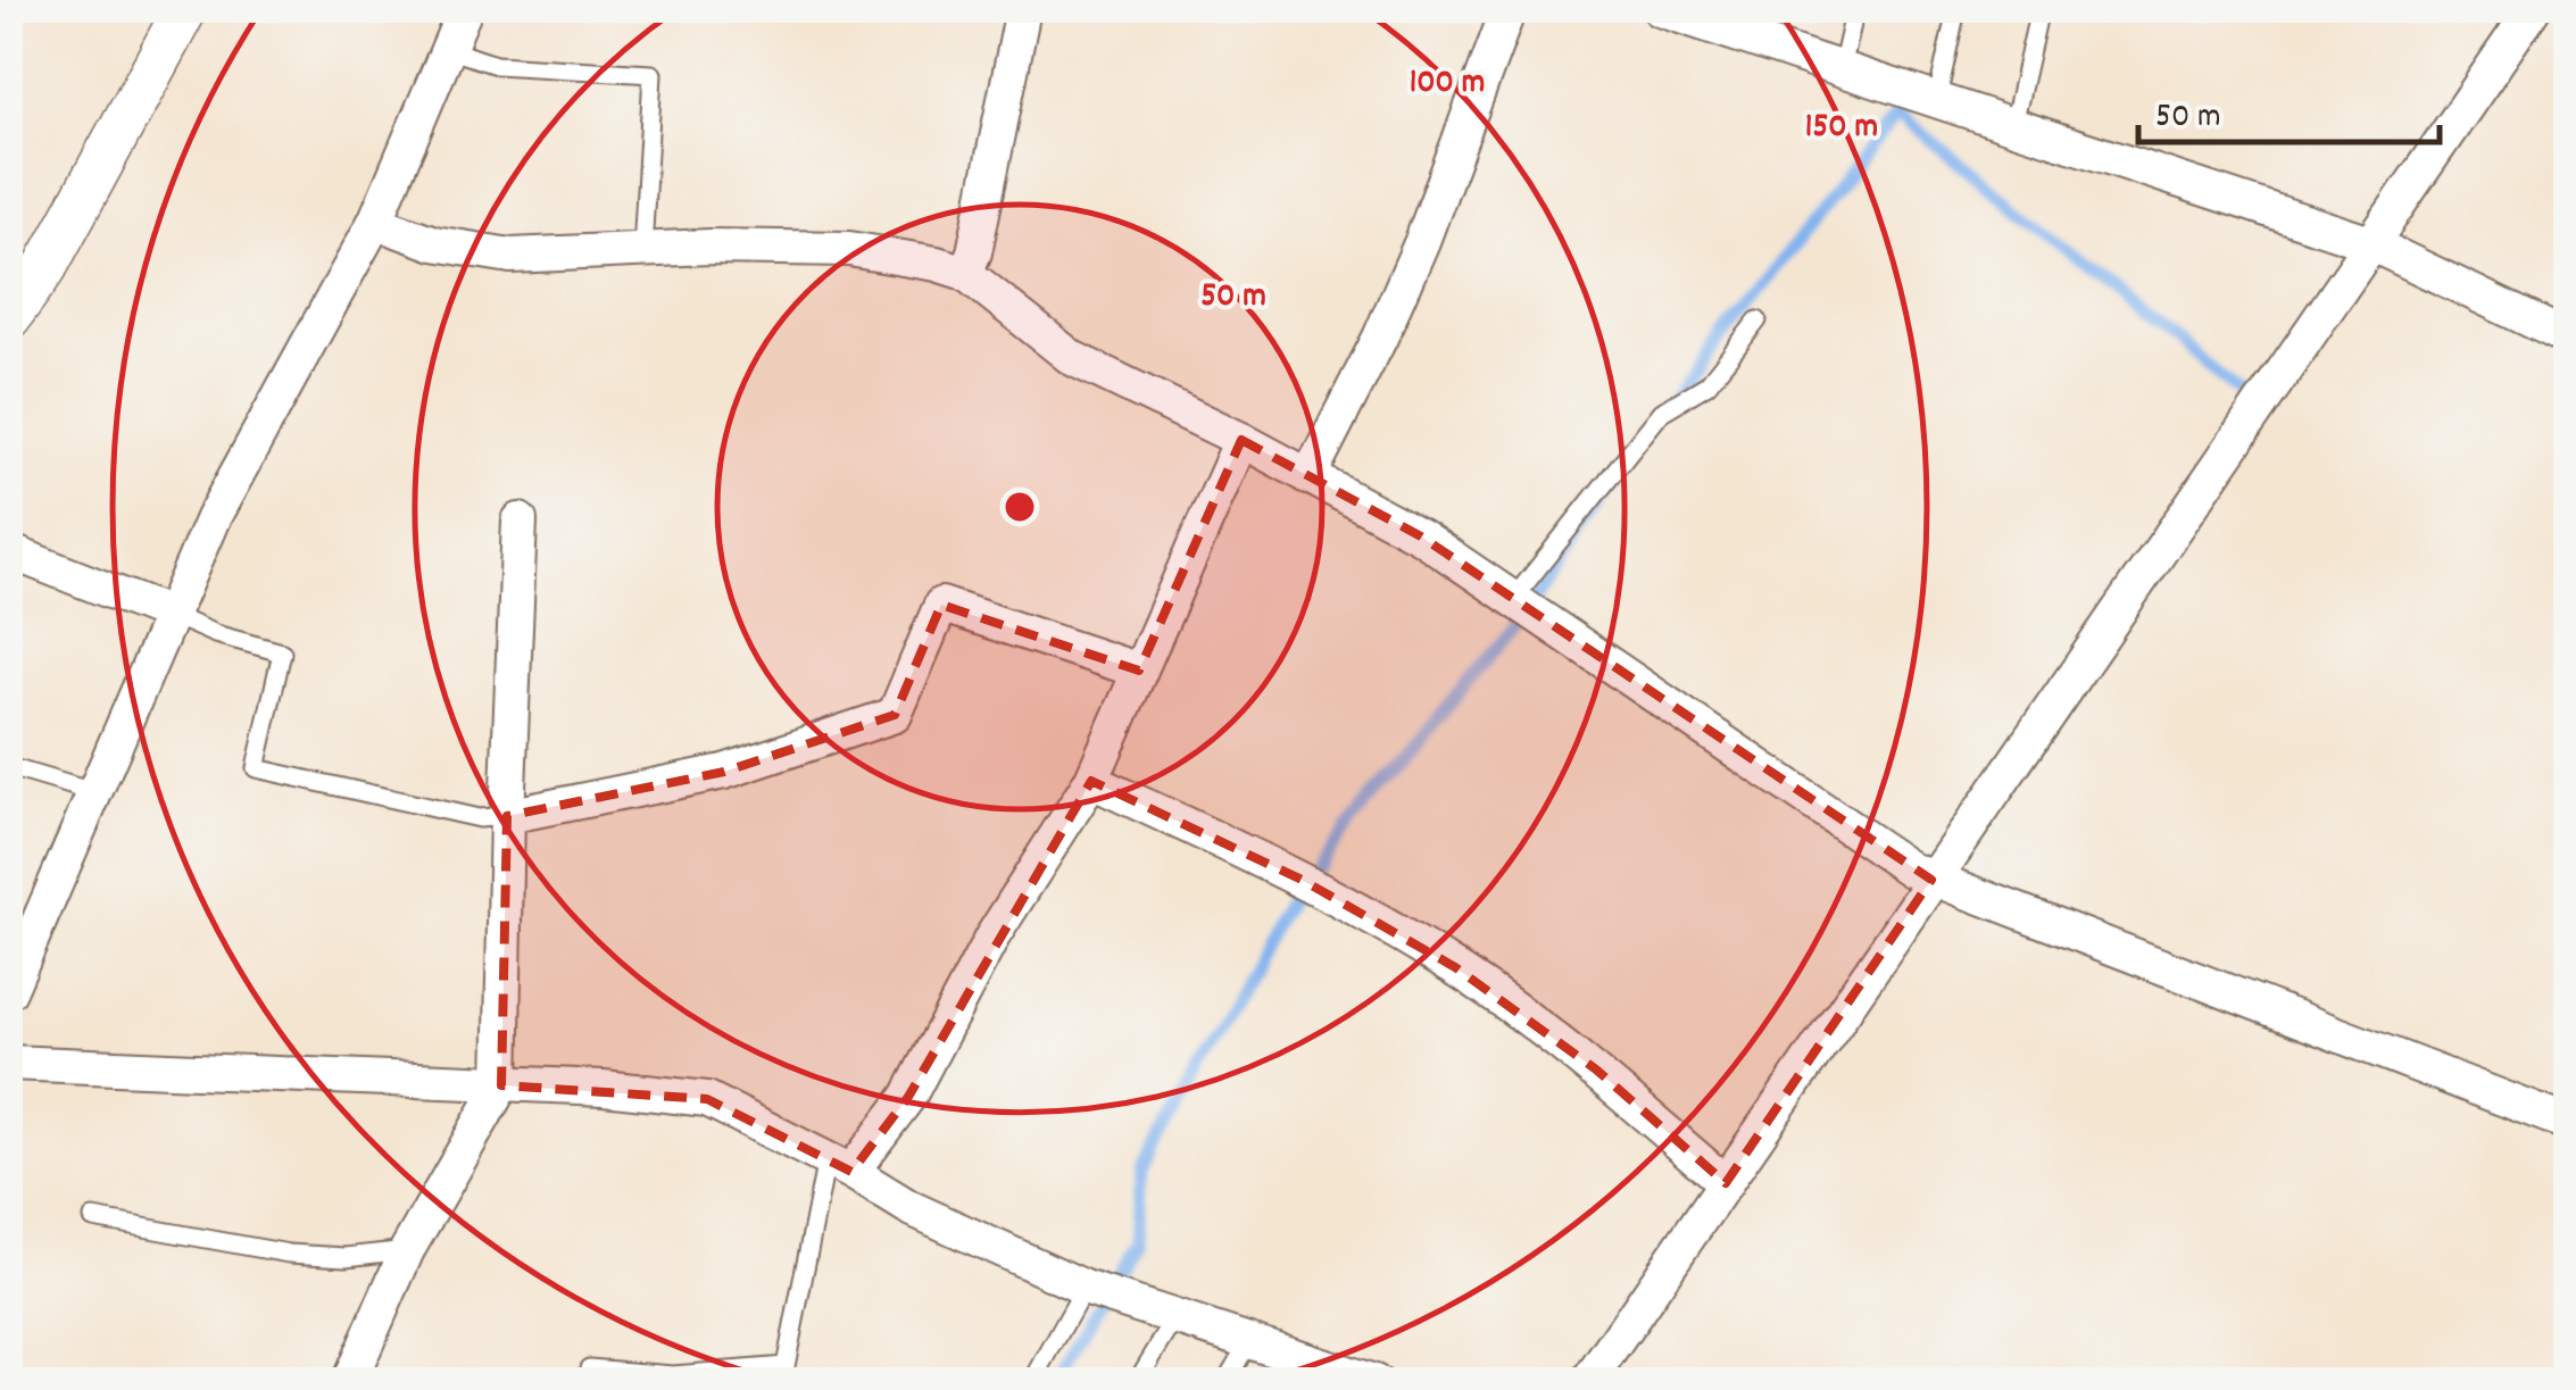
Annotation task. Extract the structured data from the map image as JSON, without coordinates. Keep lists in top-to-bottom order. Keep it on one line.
{"scale_bar":"50 m","rings":["100 m","150 m","50 m"]}
